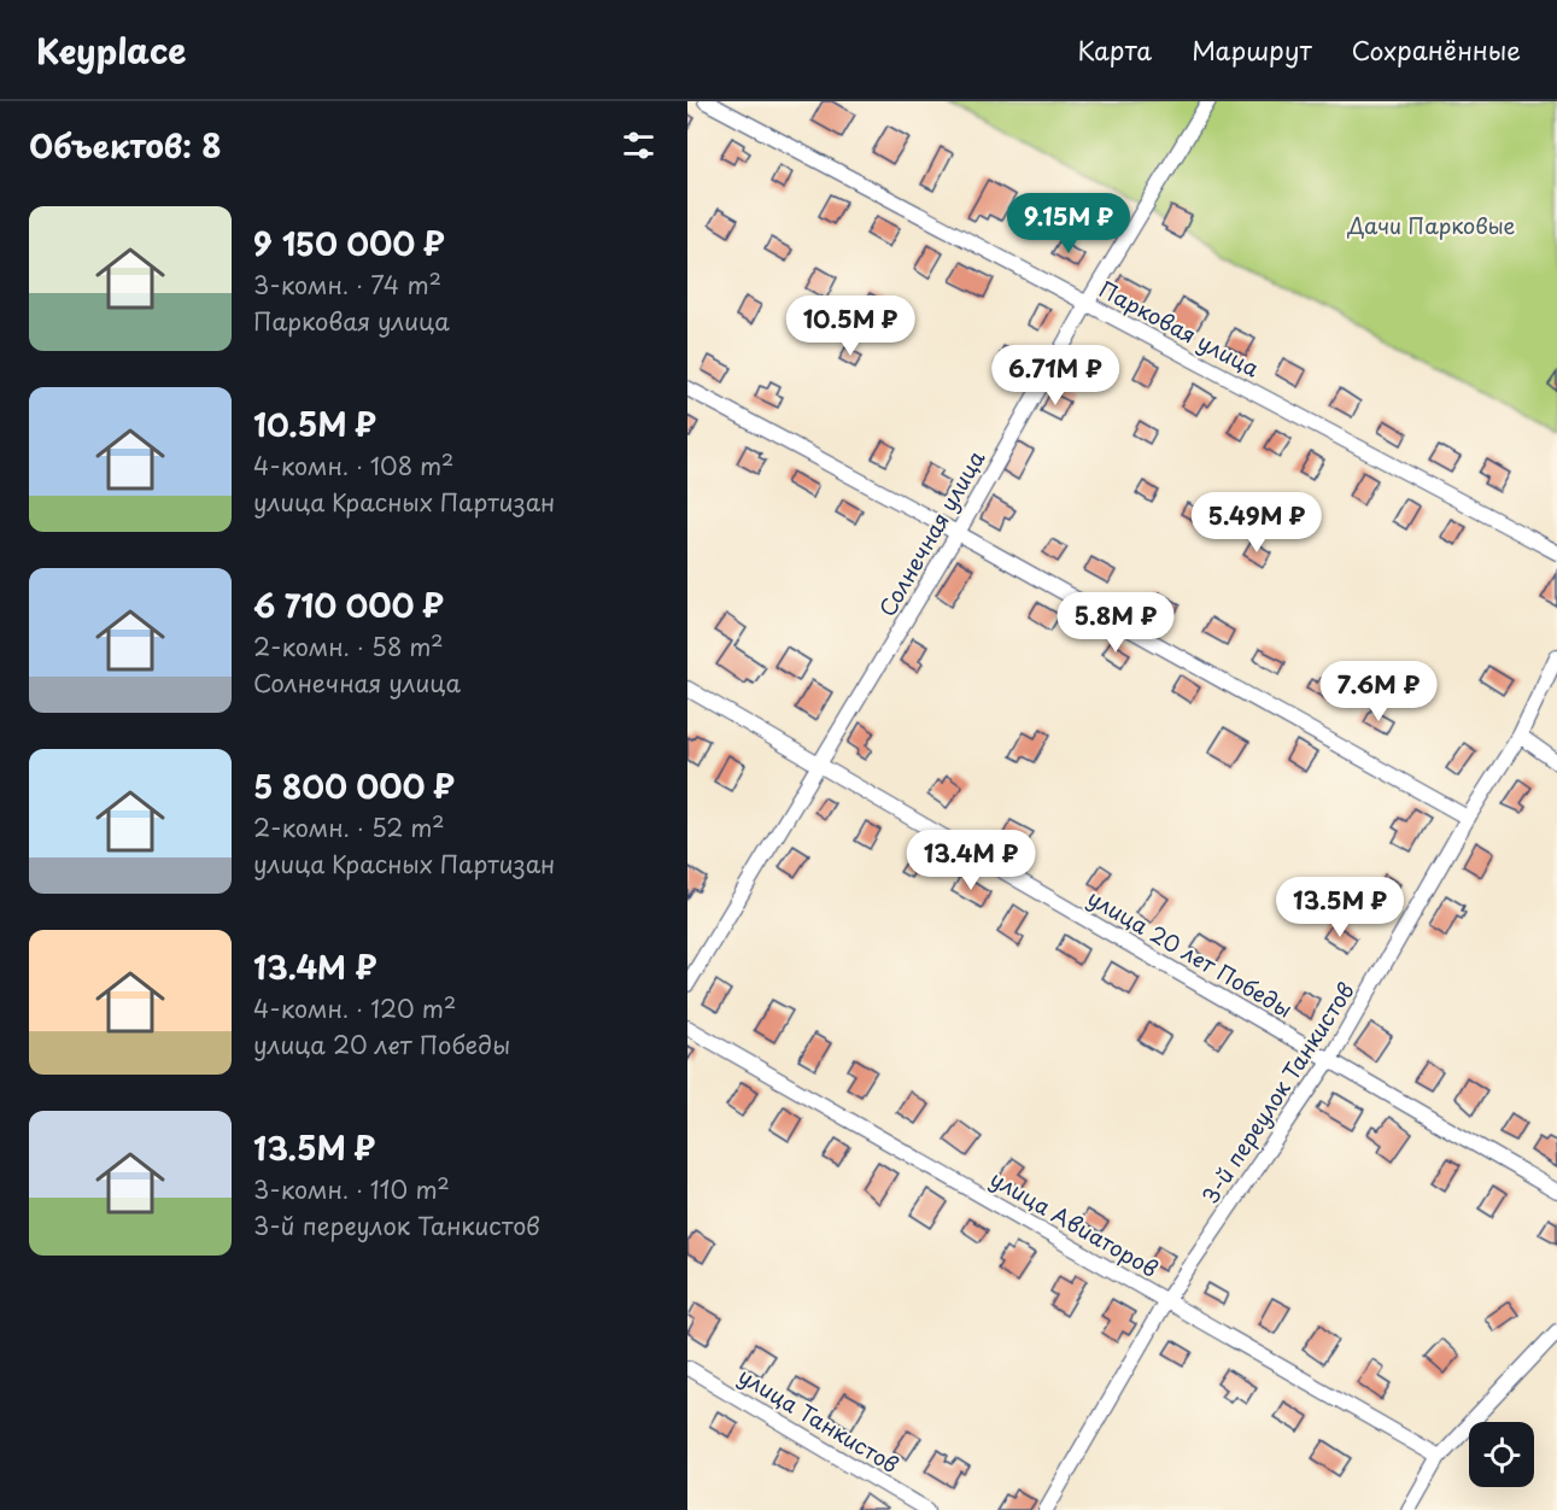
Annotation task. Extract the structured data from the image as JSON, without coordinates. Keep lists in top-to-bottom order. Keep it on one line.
{"streets":{"street":["Парковая улица","Солнечная улица","улица 20 лет Победы","3-й переулок Танкистов","улица Авиаторов","улица Танкистов"]},"crossings":[["Парковая улица","Солнечная улица"],["Солнечная улица","улица 20 лет Победы"],["улица 20 лет Победы","3-й переулок Танкистов"],["3-й переулок Танкистов","улица Авиаторов"]],"parks":["Дачи Парковые"],"page":{"header":"Keyplace","nav":["Карта","Маршрут","Сохранённые"],"heading":"Объектов: 8","list":[{"name":"9 150 000 ₽","note":"3-комн. · 74 m² · Парковая улица"},{"name":"10.5M ₽","note":"4-комн. · 108 m² · улица Красных Партизан"},{"name":"6 710 000 ₽","note":"2-комн. · 58 m² · Солнечная улица"},{"name":"5 800 000 ₽","note":"2-комн. · 52 m² · улица Красных Партизан"},{"name":"13.4M ₽","note":"4-комн. · 120 m² · улица 20 лет Победы"},{"name":"13.5M ₽","note":"3-комн. · 110 m² · 3-й переулок Танкистов"}],"price":["9.15M ₽","10.5M ₽","6.71M ₽","5.49M ₽","5.8M ₽","7.6M ₽","13.4M ₽","13.5M ₽"]}}
